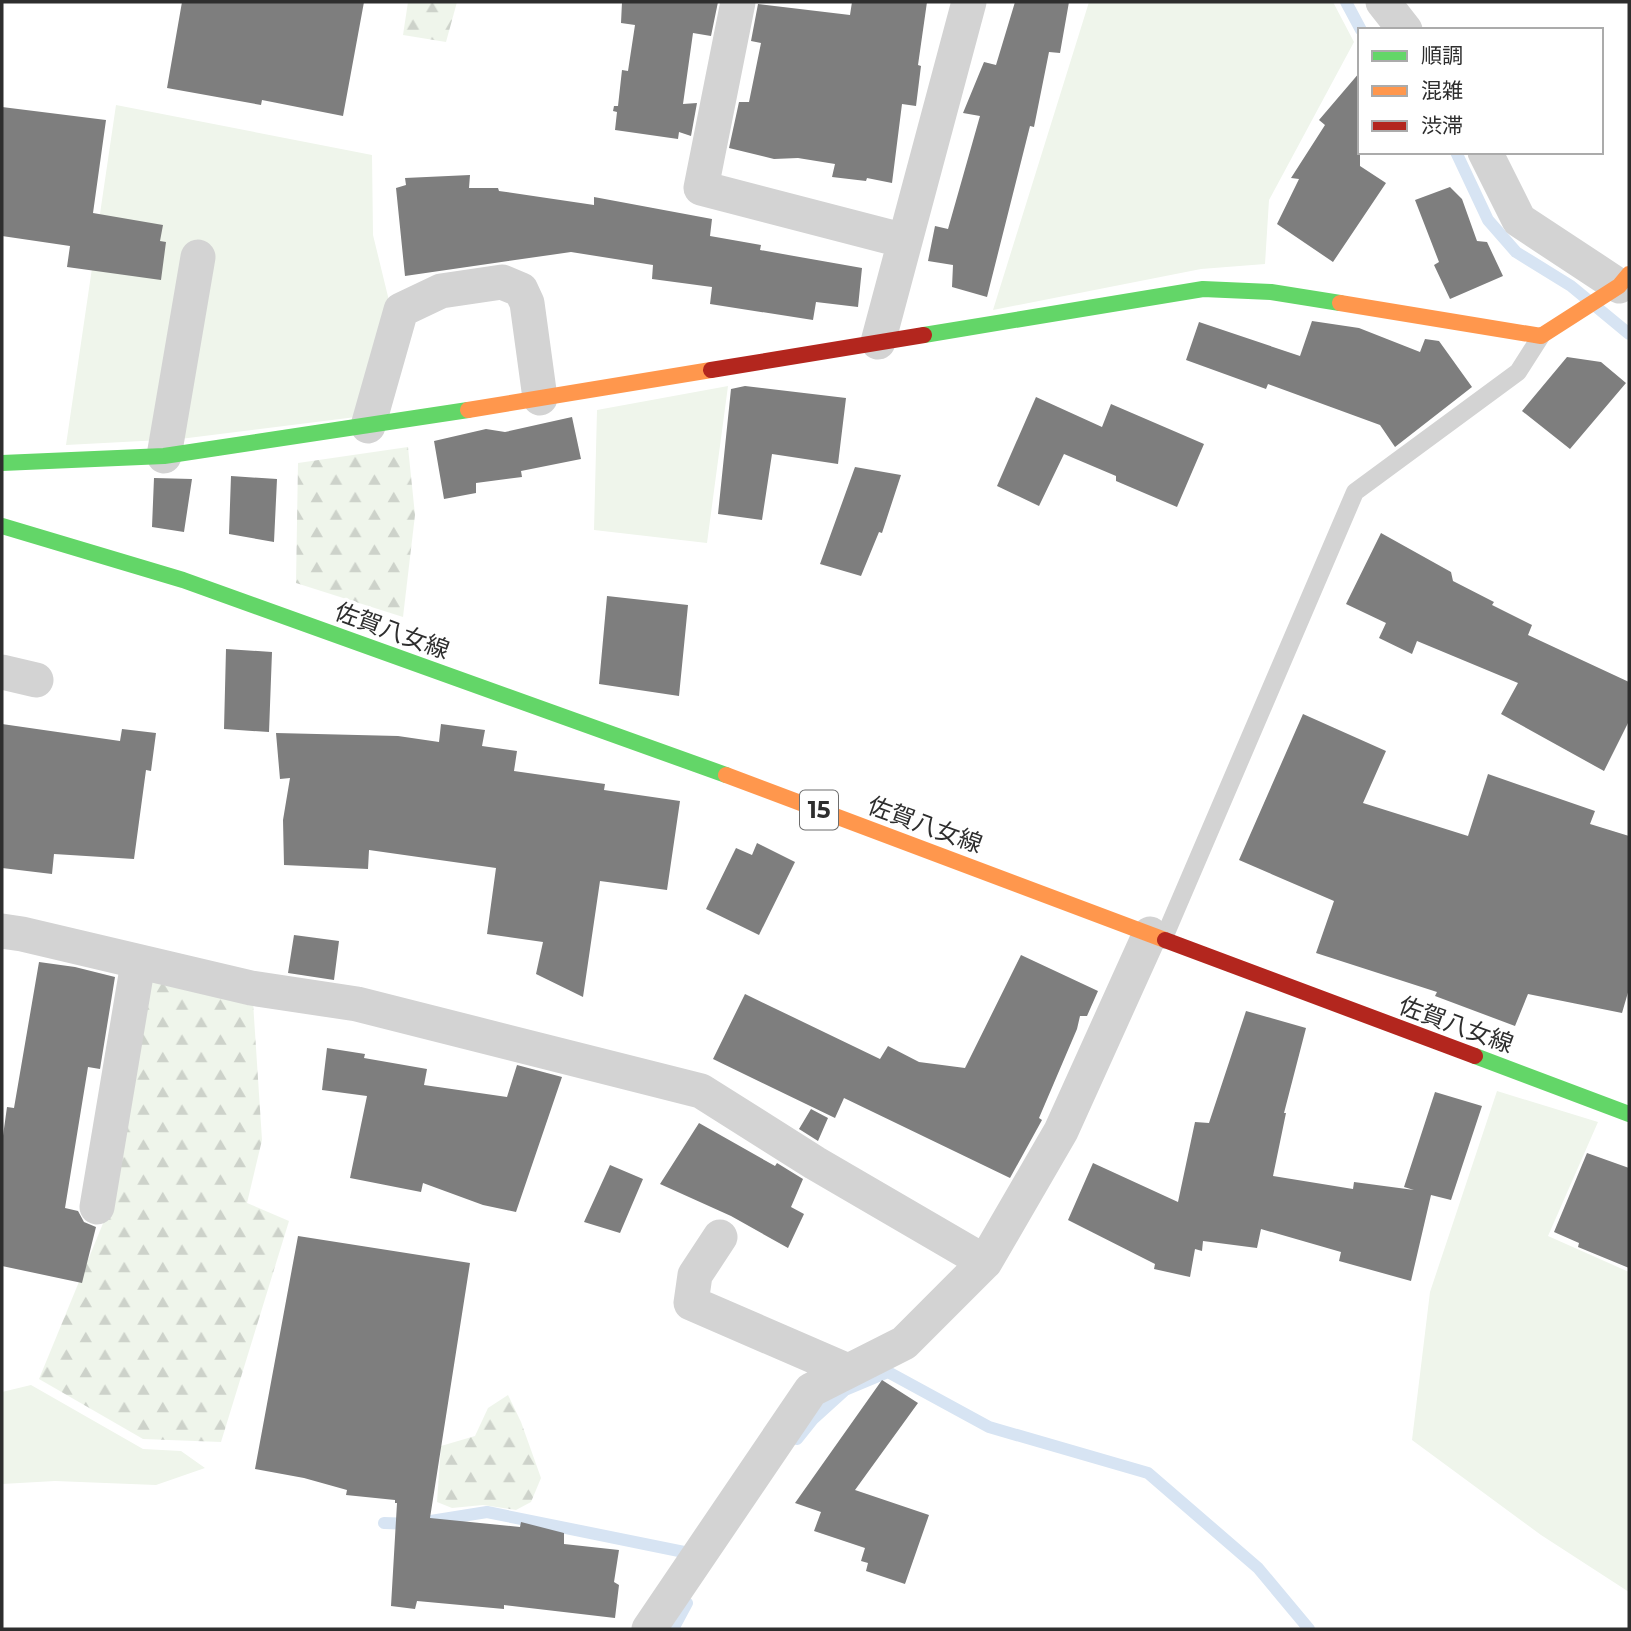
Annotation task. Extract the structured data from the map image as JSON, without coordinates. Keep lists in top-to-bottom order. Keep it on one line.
{"streets":{"main road":["佐賀八女線","15"]},"legend":["順調","混雑","渋滞"]}
